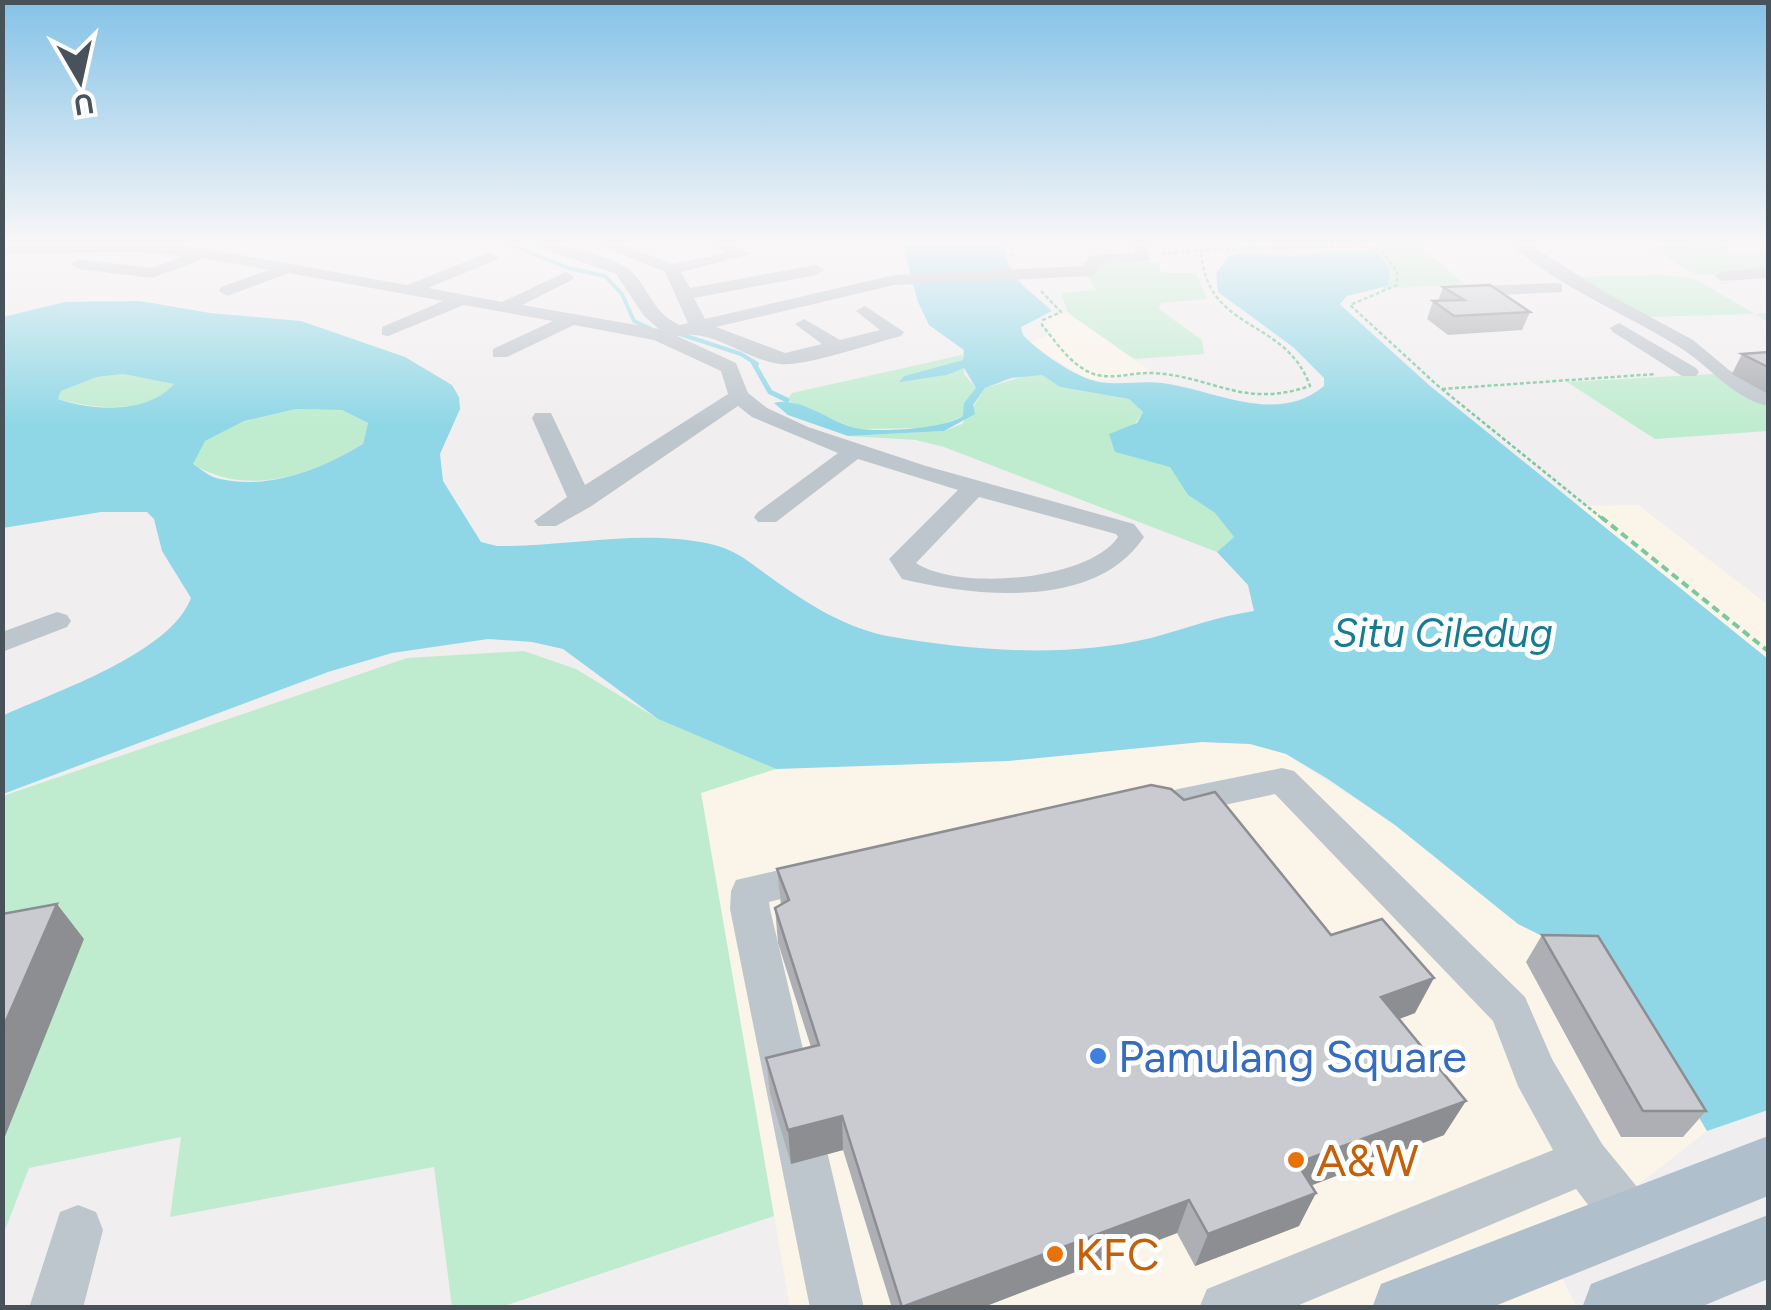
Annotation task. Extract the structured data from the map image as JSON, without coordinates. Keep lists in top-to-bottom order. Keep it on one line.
{"water":["Situ Ciledug"],"places":["Pamulang Square","A&W","KFC"],"north":"bottom"}
